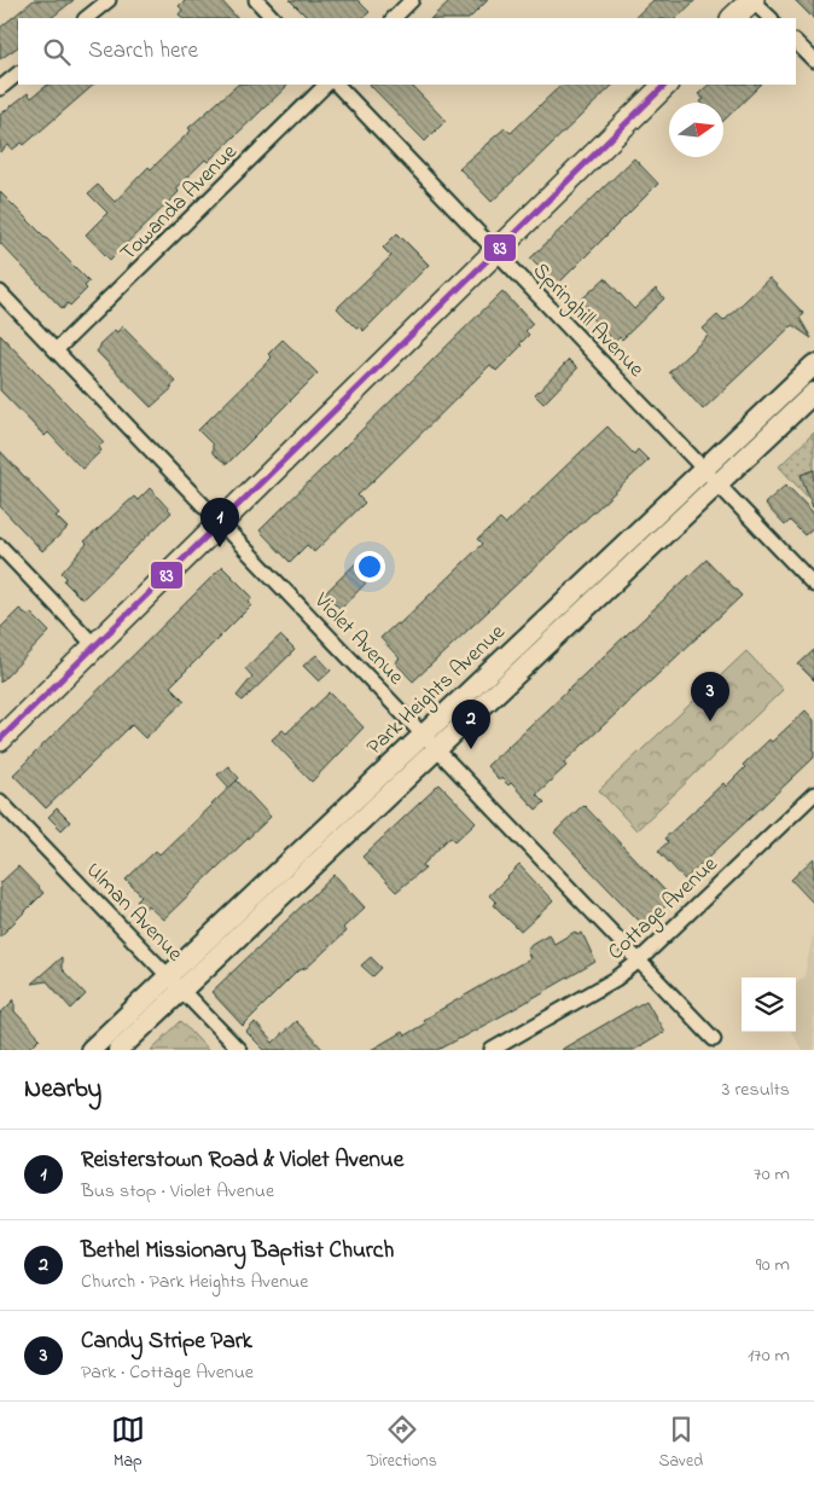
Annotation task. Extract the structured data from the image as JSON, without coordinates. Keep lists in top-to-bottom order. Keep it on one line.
{"streets":{"main road":["Park Heights Avenue"],"street":["Towanda Avenue","Springhill Avenue","Violet Avenue","Cottage Avenue","Ulman Avenue"]},"crossings":[["Towanda Avenue","Violet Avenue"],["Springhill Avenue","Park Heights Avenue"],["Violet Avenue","Park Heights Avenue"],["Violet Avenue","Cottage Avenue"],["Park Heights Avenue","Ulman Avenue"]],"lines":["transit line 83"],"north":"right","page":{"search":"Search here","pins":["1","3","2"],"heading":["Nearby","3 results"],"list":[{"mark":"1","name":"Reisterstown Road & Violet Avenue","note":"Bus stop · Violet Avenue","value":"70 m"},{"mark":"2","name":"Bethel Missionary Baptist Church","note":"Church · Park Heights Avenue","value":"90 m"},{"mark":"3","name":"Candy Stripe Park","note":"Park · Cottage Avenue","value":"170 m"}],"nav":["Map","Directions","Saved"]}}
